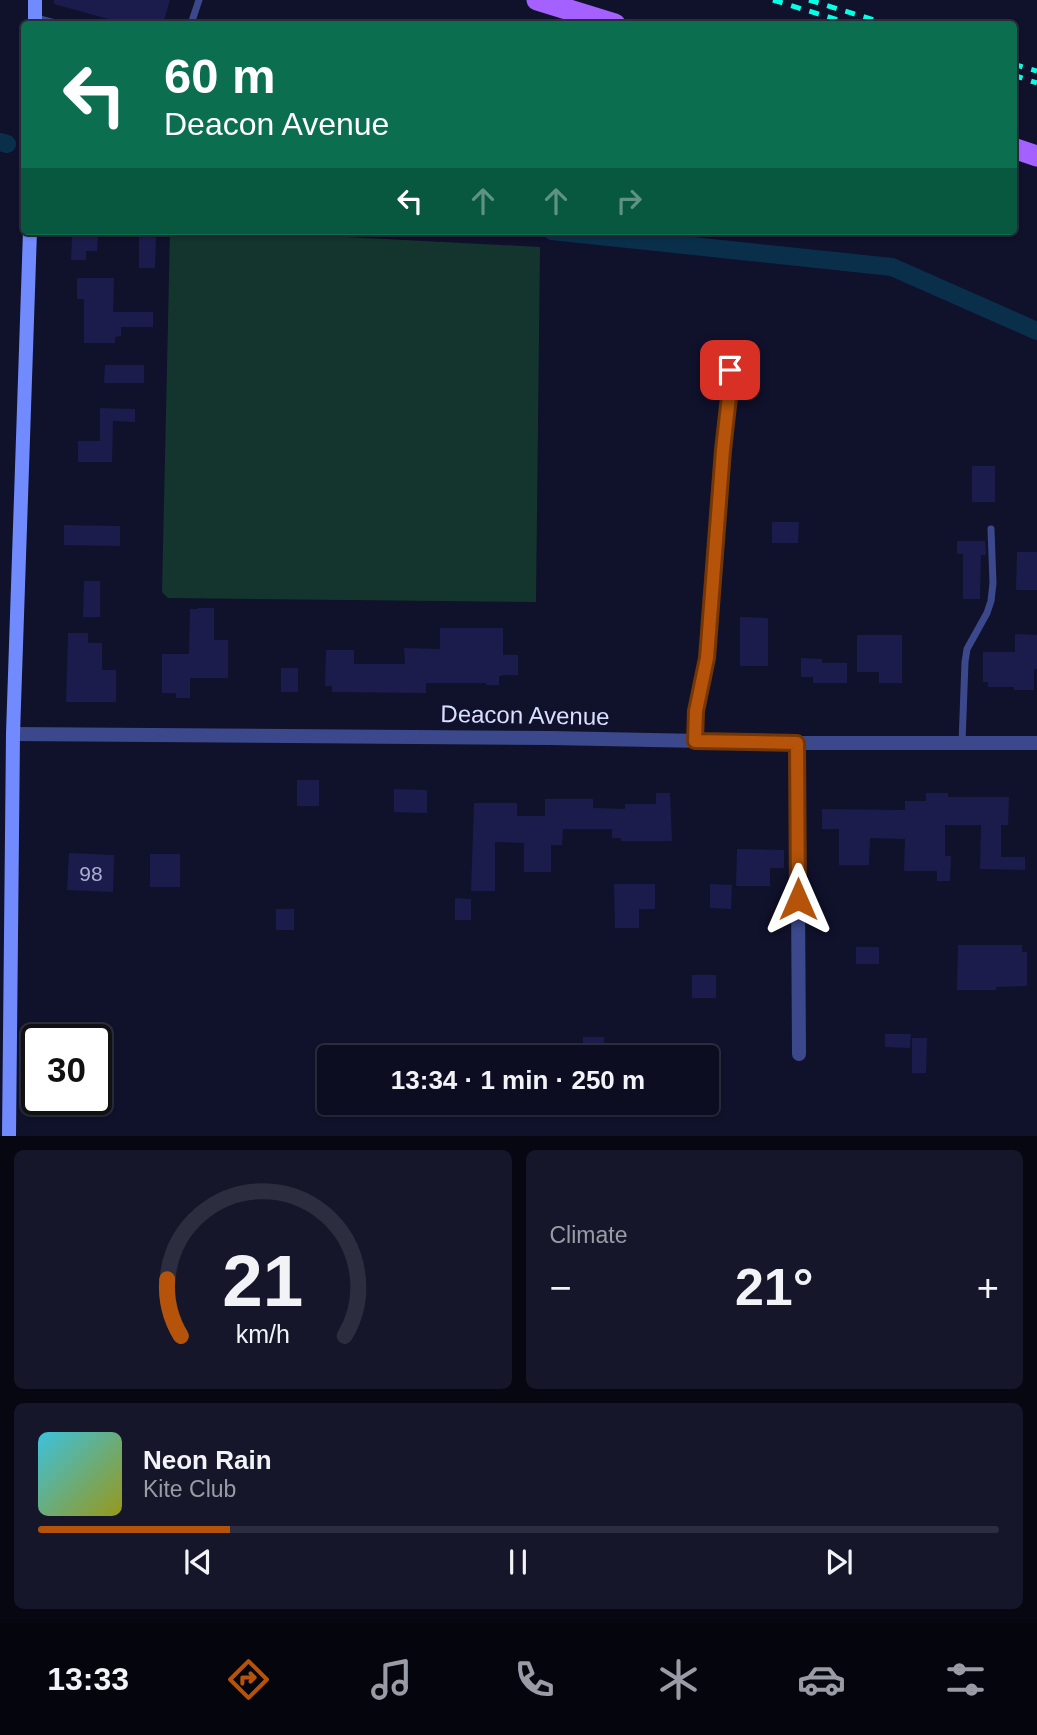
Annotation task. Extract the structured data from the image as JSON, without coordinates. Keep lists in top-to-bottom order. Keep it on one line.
{"streets":{"street":["Deacon Avenue"]},"house_numbers":["98"],"page":{"turn":["60 m","Deacon Avenue"],"limit":"30","trip":"13:34 · 1 min · 250 m","tile":"Climate","heat":["−","21°","+"],"song":["Neon Rain","Kite Club"],"tabs":"13:33","gauge":["21","km/h"]}}
